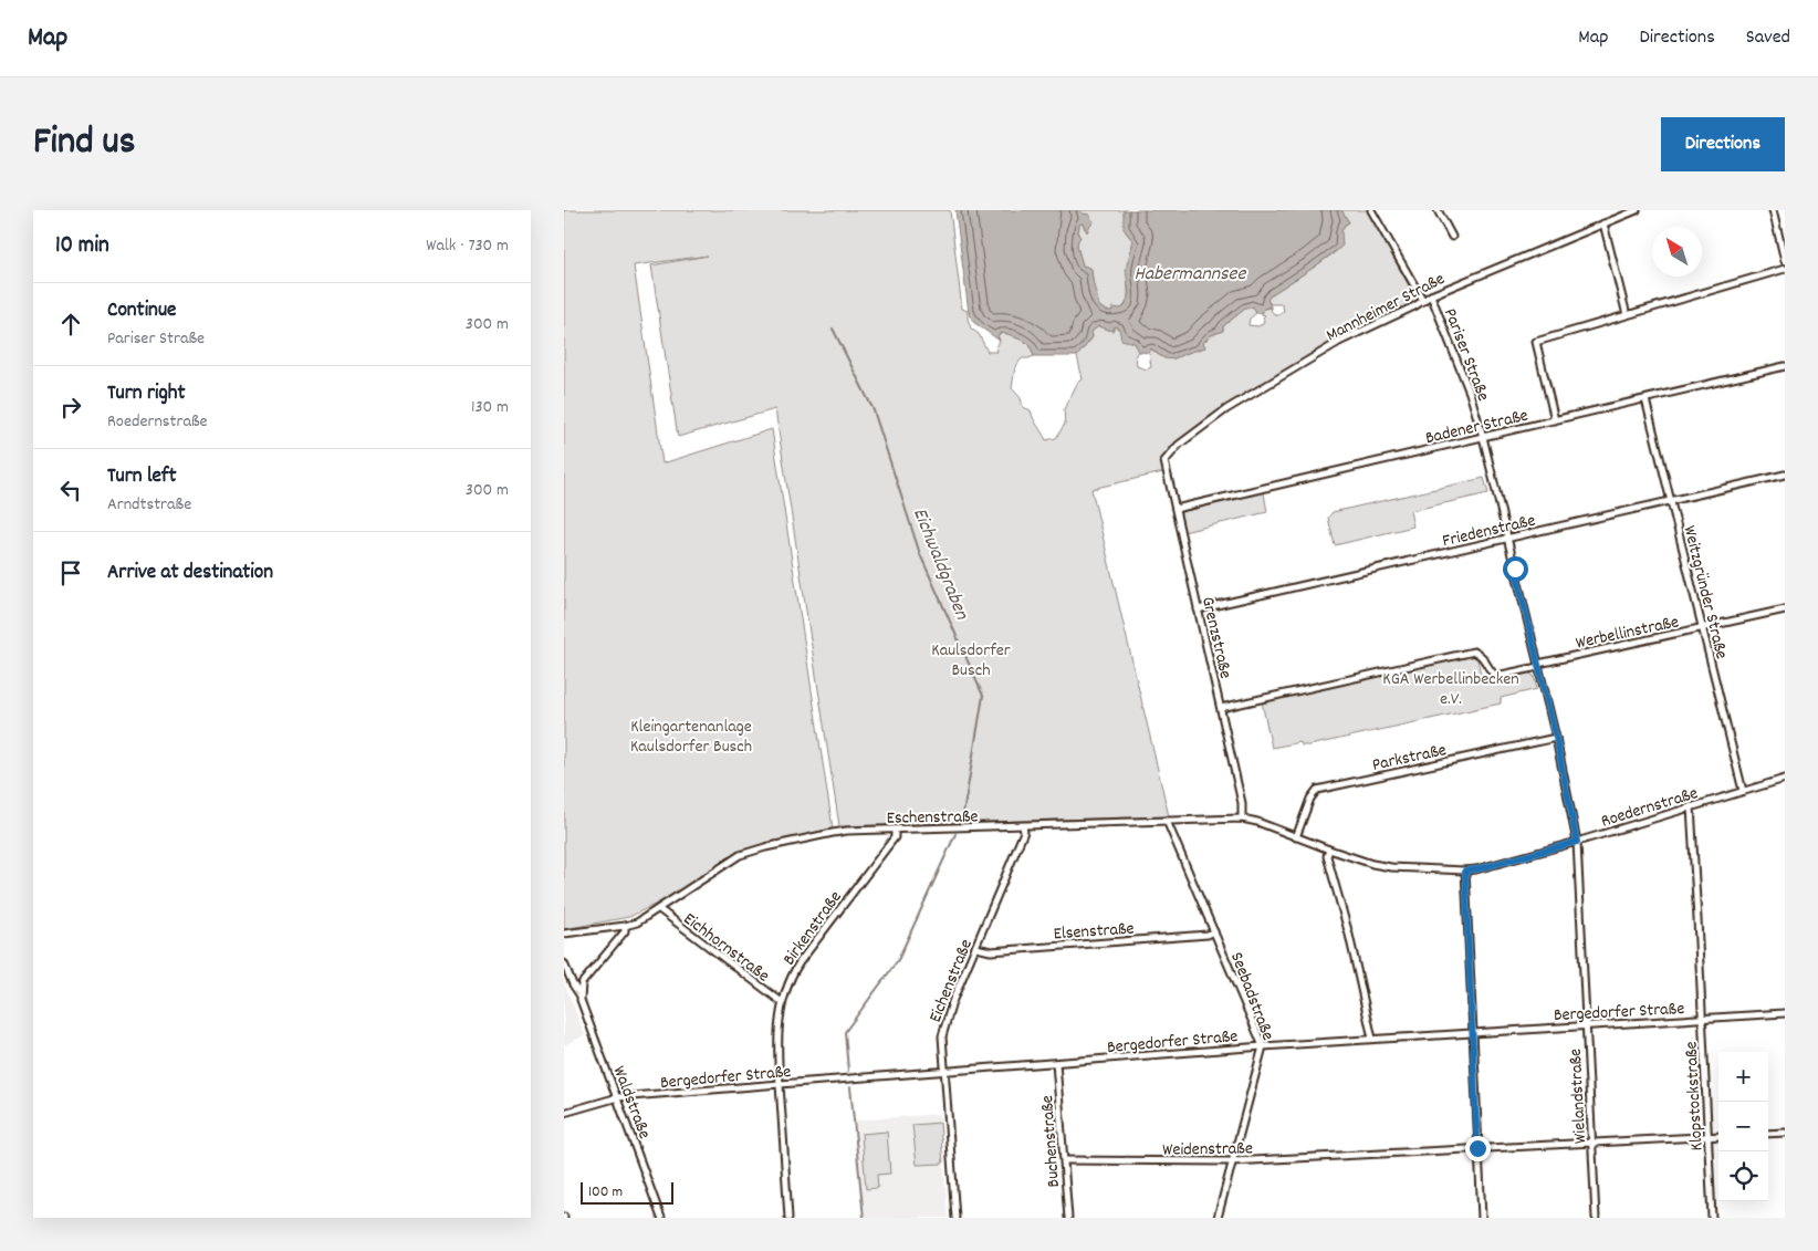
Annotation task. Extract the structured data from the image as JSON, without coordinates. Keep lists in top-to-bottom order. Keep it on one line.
{"streets":{"street":["Mannheimer Straße","Pariser Straße","Badener Straße","Friedenstraße","Weitzgründer Straße","Werbellinstraße","Grenzstraße","Parkstraße","Roedernstraße","Eschenstraße","Birkenstraße","Elsenstraße","Eichhornstraße","Eichenstraße","Seebadstraße","Bergedorfer Straße","Wielandstraße","Klopstockstraße","Waldstraße","Buchenstraße","Weidenstraße"]},"crossings":[["Mannheimer Straße","Pariser Straße"],["Mannheimer Straße","Grenzstraße"],["Pariser Straße","Badener Straße"],["Pariser Straße","Friedenstraße"],["Pariser Straße","Werbellinstraße"],["Pariser Straße","Parkstraße"],["Pariser Straße","Roedernstraße"],["Pariser Straße","Wielandstraße"],["Badener Straße","Weitzgründer Straße"],["Badener Straße","Grenzstraße"],["Friedenstraße","Weitzgründer Straße"],["Friedenstraße","Grenzstraße"],["Weitzgründer Straße","Werbellinstraße"],["Weitzgründer Straße","Roedernstraße"],["Werbellinstraße","Grenzstraße"],["Grenzstraße","Eschenstraße"],["Parkstraße","Roedernstraße"],["Roedernstraße","Eschenstraße"],["Roedernstraße","Wielandstraße"],["Roedernstraße","Klopstockstraße"],["Eschenstraße","Birkenstraße"],["Eschenstraße","Eichhornstraße"],["Eschenstraße","Eichenstraße"],["Eschenstraße","Seebadstraße"],["Birkenstraße","Eichhornstraße"],["Birkenstraße","Bergedorfer Straße"],["Elsenstraße","Eichenstraße"],["Elsenstraße","Seebadstraße"],["Eichenstraße","Bergedorfer Straße"],["Seebadstraße","Bergedorfer Straße"],["Seebadstraße","Weidenstraße"],["Bergedorfer Straße","Wielandstraße"],["Bergedorfer Straße","Klopstockstraße"],["Bergedorfer Straße","Waldstraße"],["Bergedorfer Straße","Buchenstraße"],["Wielandstraße","Weidenstraße"],["Klopstockstraße","Weidenstraße"],["Buchenstraße","Weidenstraße"]],"water":["Habermannsee","Eichwaldgraben"],"parks":["Kaulsdorfer Busch","KGA Werbellinbecken e.V.","Kleingartenanlage Kaulsdorfer Busch"],"scale_bar":"100 m","north":"top left","page":{"header":"Map","nav":["Map","Directions","Saved"],"title":"Find us","buttons":"Directions","heading":["10 min","Walk · 730 m"],"list":[["Continue","Pariser Straße","300 m"],["Turn right","Roedernstraße","130 m"],["Turn left","Arndtstraße","300 m"],"Arrive at destination"],"map_buttons":["+","−"],"scale":"100 m"}}
